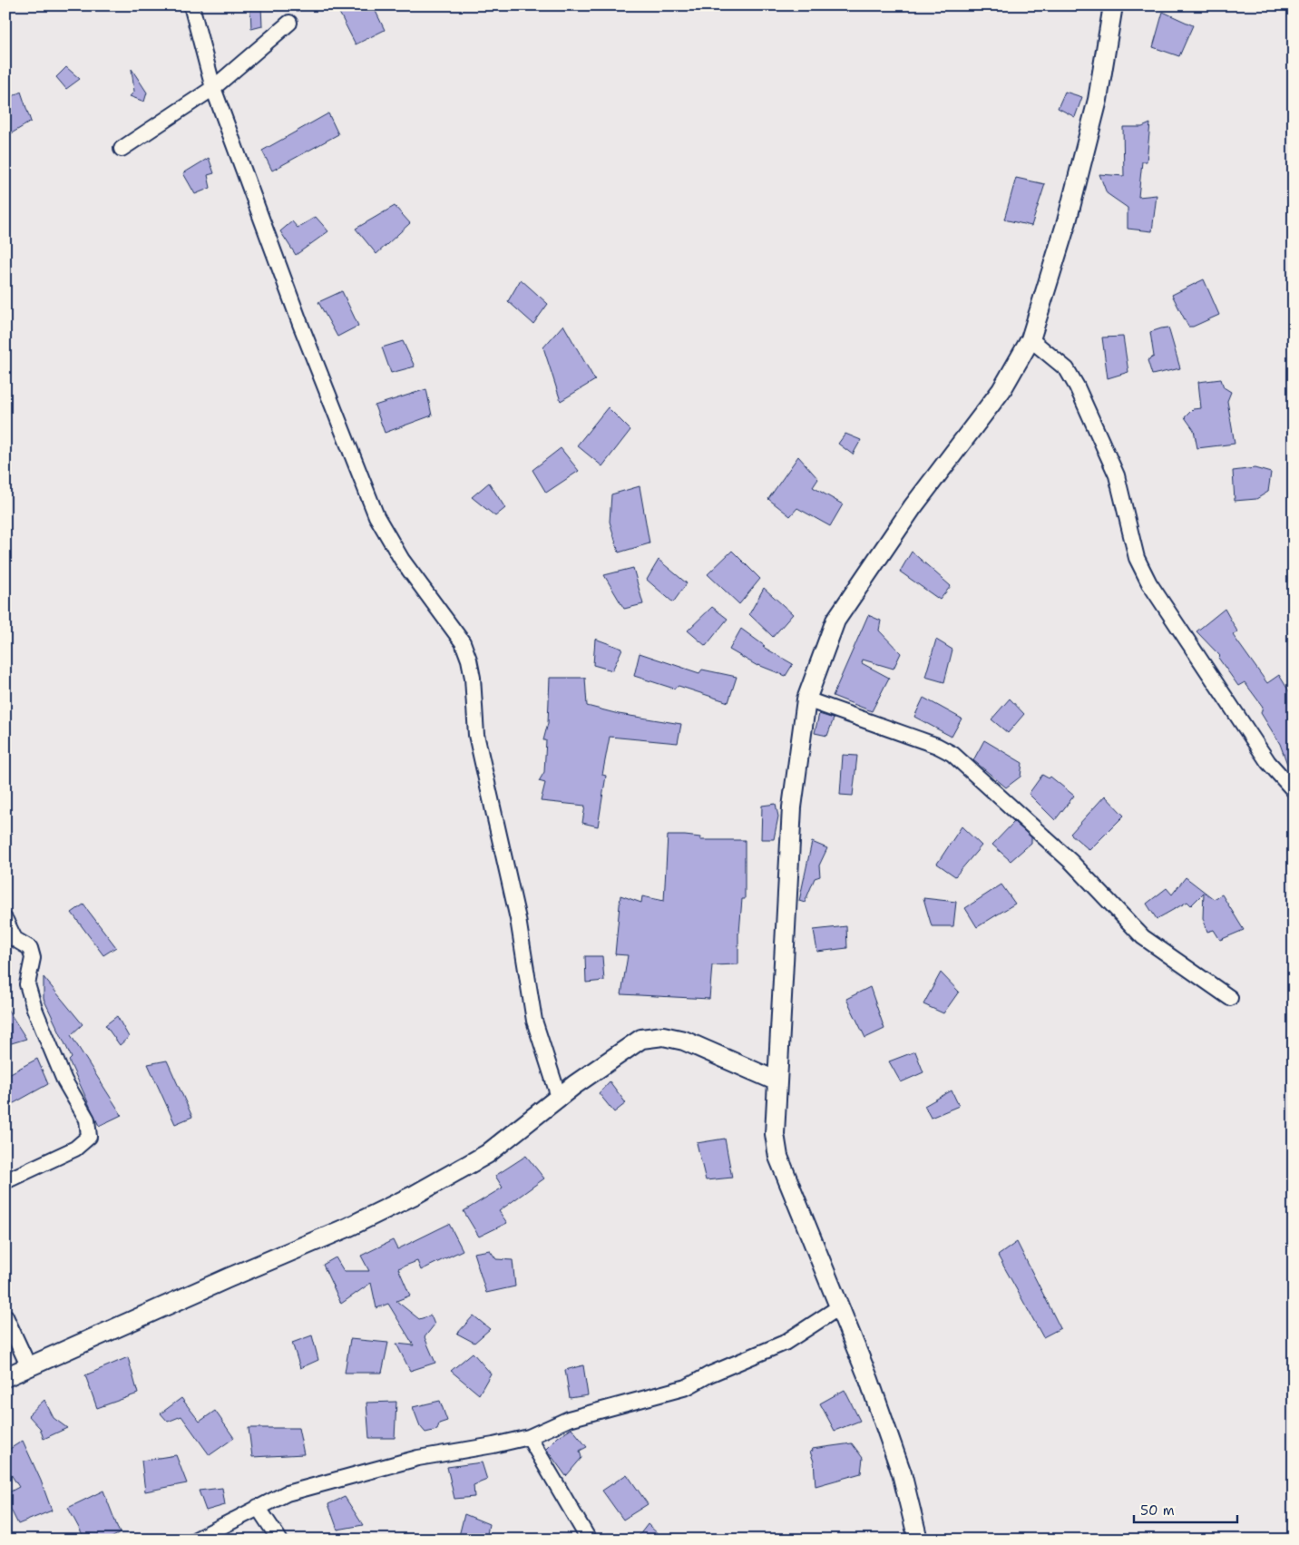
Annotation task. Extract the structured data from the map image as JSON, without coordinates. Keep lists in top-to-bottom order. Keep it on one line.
{"scale_bar":"50 m"}
